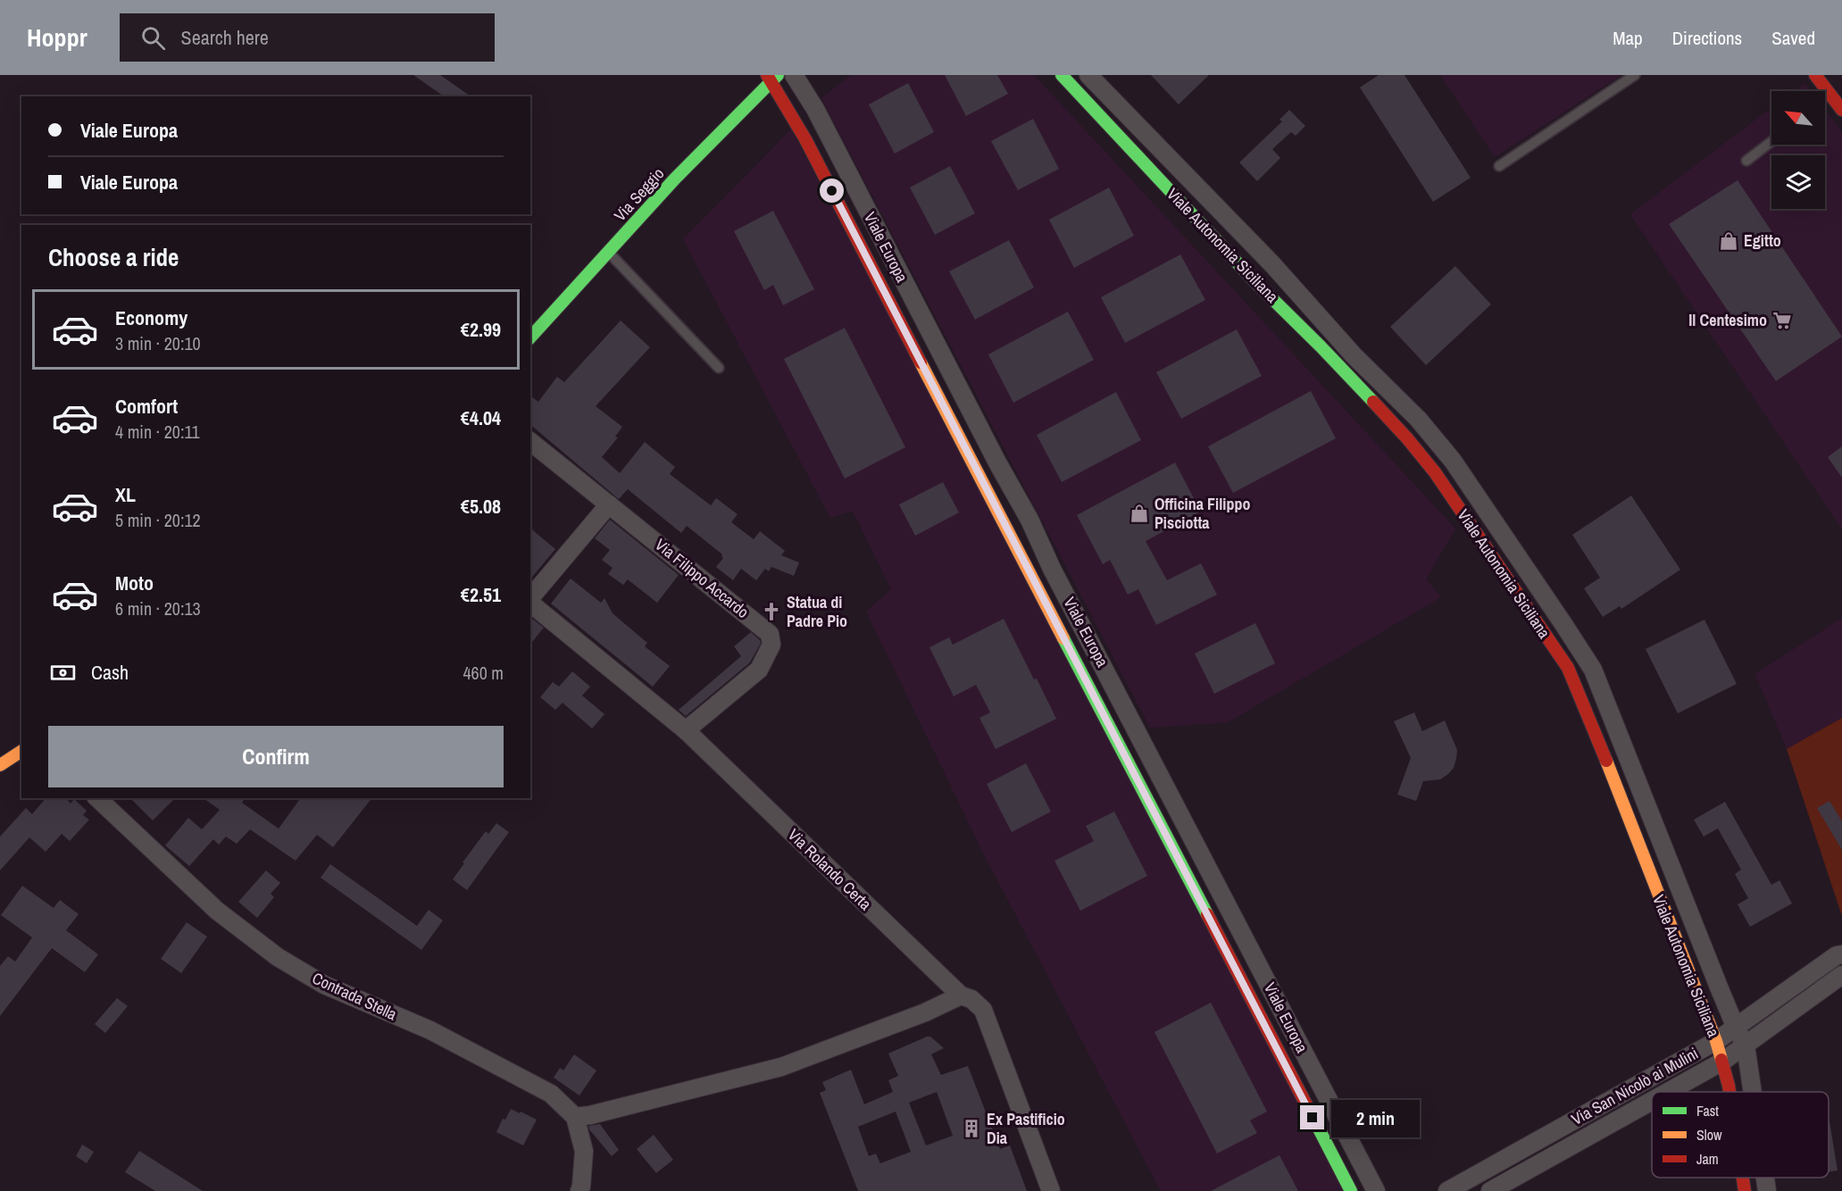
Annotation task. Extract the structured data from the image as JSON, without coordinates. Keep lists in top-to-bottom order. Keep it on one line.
{"streets":{"street":["Via Seggio","Viale Autonomia Siciliana","Viale Europa","Via Filippo Accardo","Via Rolando Certa","Contrada Stella","Via San Nicolò ai Mulini"]},"crossings":[["Via Seggio","Viale Europa"],["Viale Autonomia Siciliana","Via San Nicolò ai Mulini"],["Via Filippo Accardo","Via Rolando Certa"]],"places":{"shop":["Egitto","Officina Filippo Pisciotta"],"supermarket":["Il Centesimo"],"church":["Statua di Padre Pio"],"building":["Ex Pastificio Dia"]},"legend":["Fast","Slow","Jam"],"north":"top left","page":{"header":"Hoppr","search":"Search here","nav":["Map","Directions","Saved"],"banner":["Viale Europa","Viale Europa"],"heading":"Choose a ride","list":[{"name":"Economy","note":"3 min · 20:10","value":"€2.99"},{"name":"Comfort","note":"4 min · 20:11","value":"€4.04"},{"name":"XL","note":"5 min · 20:12","value":"€5.08"},{"name":"Moto","note":"6 min · 20:13","value":"€2.51"}],"pay":["Cash","460 m"],"buttons":"Confirm","bubble":"2 min"}}
